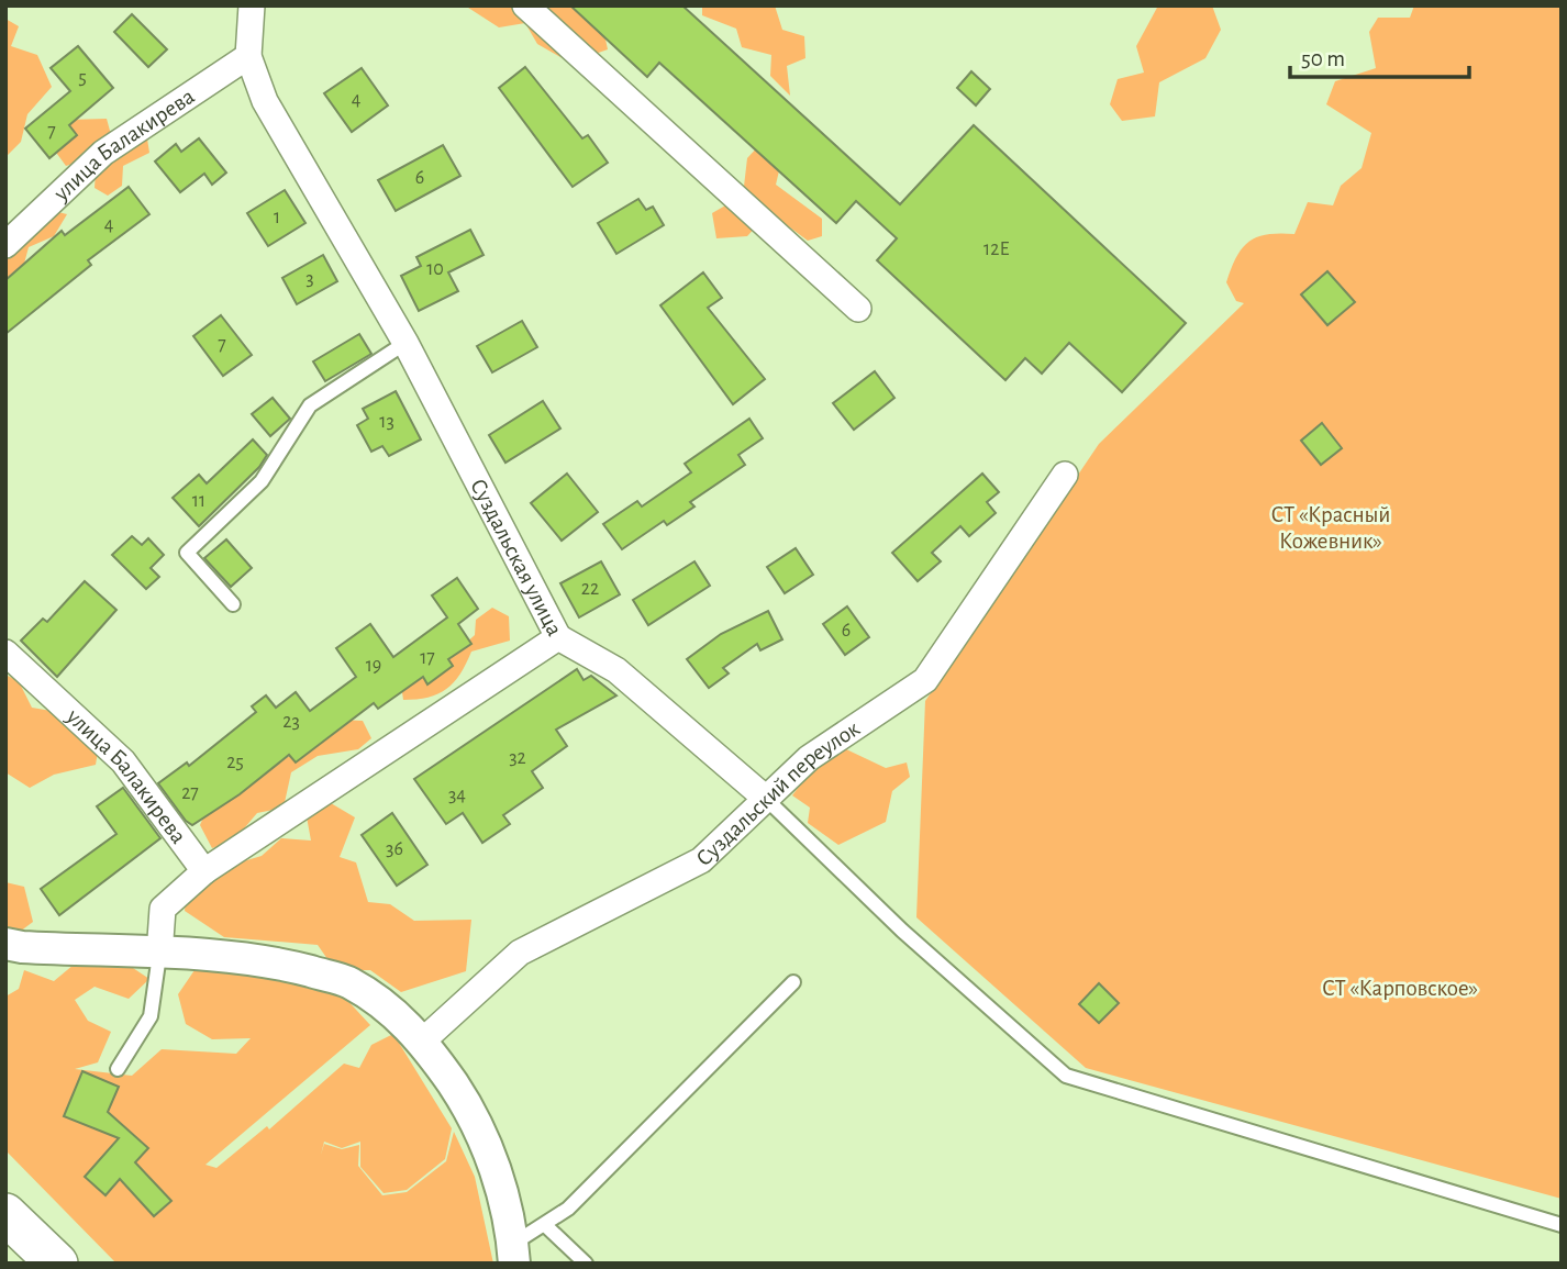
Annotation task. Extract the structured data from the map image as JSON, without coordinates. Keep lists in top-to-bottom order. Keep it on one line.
{"streets":{"street":["улица Балакирева","Суздальская улица","Суздальский переулок"]},"crossings":[["улица Балакирева","Суздальская улица"]],"parks":["СТ «Красный Кожевник»","СТ «Карповское»"],"house_numbers":["5","4","7","6","1","4","12Е","10","3","7","13","11","22","6","17","19","23","32","25","27","34","36"],"scale_bar":"50 m"}
